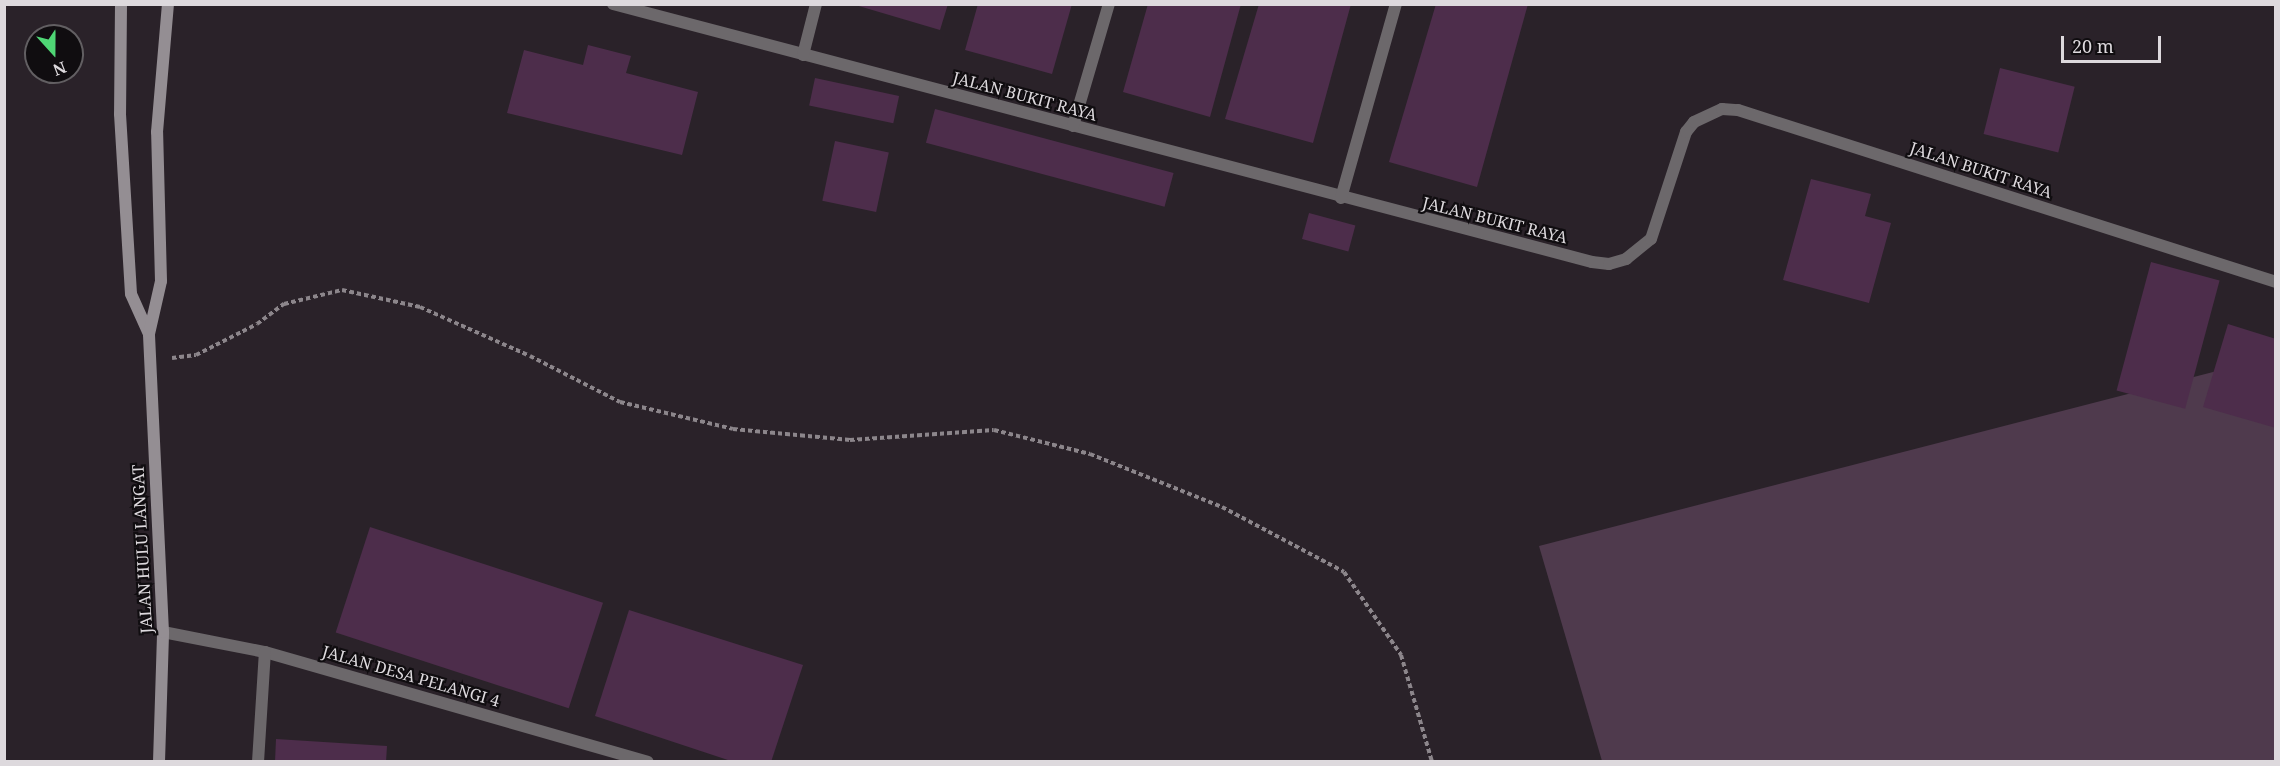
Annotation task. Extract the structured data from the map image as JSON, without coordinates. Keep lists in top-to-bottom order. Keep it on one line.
{"streets":{"main road":["JALAN HULU LANGAT"],"street":["JALAN BUKIT RAYA","JALAN DESA PELANGI 4"]},"crossings":[["JALAN HULU LANGAT","JALAN DESA PELANGI 4"]],"scale_bar":"20 m","north":"bottom"}
